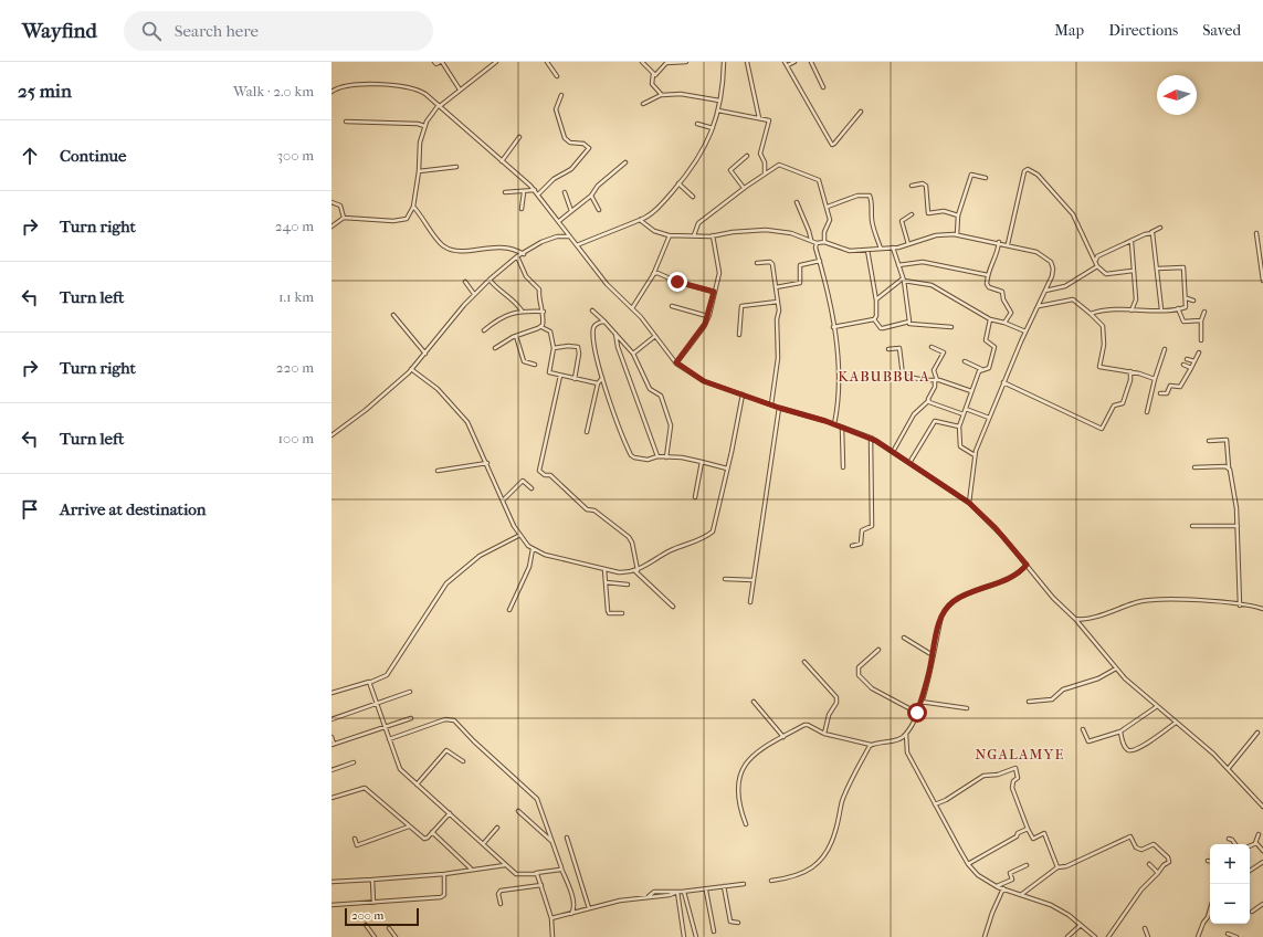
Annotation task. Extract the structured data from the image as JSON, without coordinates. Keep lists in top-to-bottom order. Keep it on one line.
{"districts":["KABUBBU A","NGALAMYE"],"scale_bar":"200 m","north":"left","page":{"header":"Wayfind","search":"Search here","nav":["Map","Directions","Saved"],"heading":["25 min","Walk · 2.0 km"],"list":[["Continue","300 m"],["Turn right","240 m"],["Turn left","1.1 km"],["Turn right","220 m"],["Turn left","100 m"],"Arrive at destination"],"map_buttons":["+","−"],"scale":"200 m"}}
